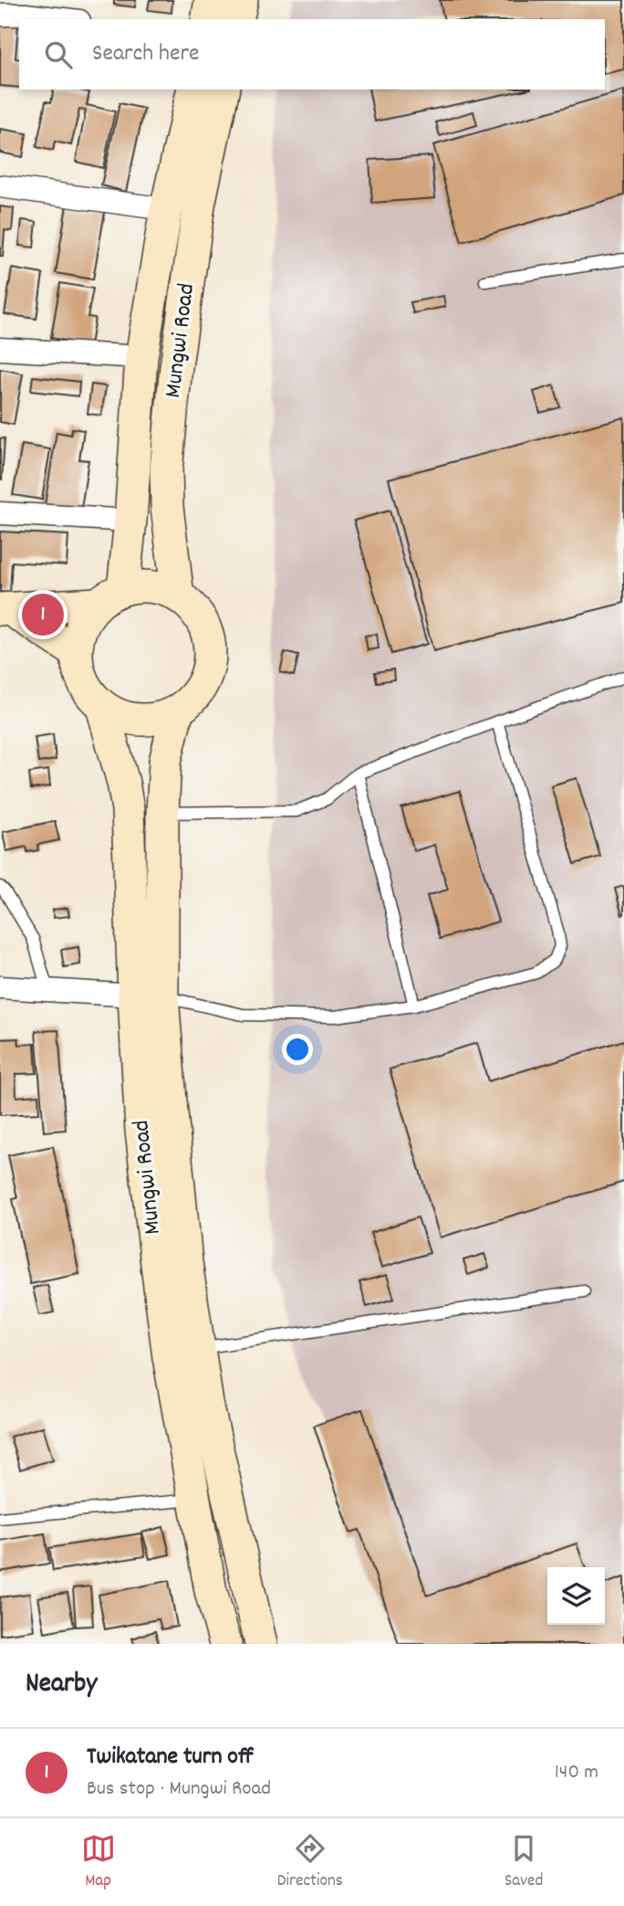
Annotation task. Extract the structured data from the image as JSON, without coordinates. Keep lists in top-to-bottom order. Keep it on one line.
{"streets":{"main road":["Mungwi Road"]},"page":{"search":"Search here","pins":"1","heading":"Nearby","list":[{"mark":"1","name":"Twikatane turn off","note":"Bus stop · Mungwi Road","value":"140 m"}],"nav":["Map","Directions","Saved"]}}
